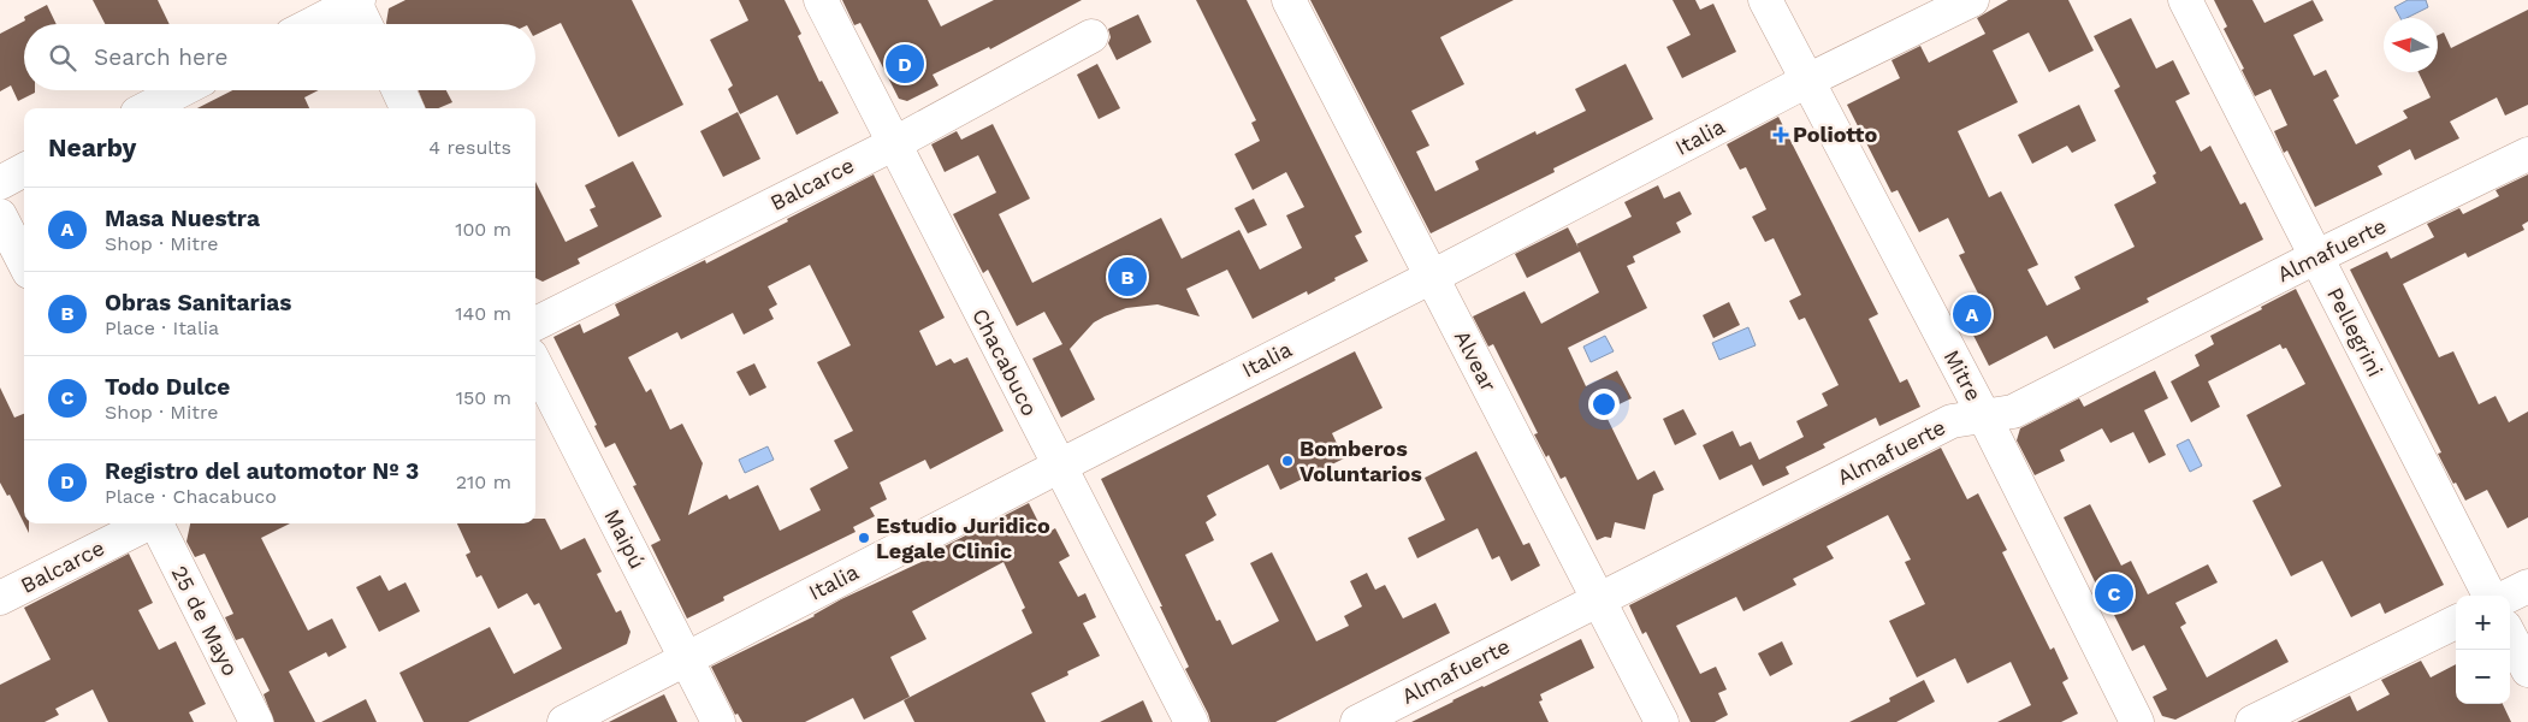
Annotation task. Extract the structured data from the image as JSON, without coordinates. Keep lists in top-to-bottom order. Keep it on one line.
{"streets":{"street":["Italia","Balcarce","Almafuerte","Pellegrini","Alvear","Chacabuco","Mitre","Maipú","25 de Mayo"]},"crossings":[["Italia","Alvear"],["Italia","Chacabuco"],["Italia","Mitre"],["Italia","Maipú"],["Balcarce","Chacabuco"],["Almafuerte","Pellegrini"],["Almafuerte","Alvear"],["Almafuerte","Mitre"]],"places":{"health":["Poliotto"],"other":["Bomberos Voluntarios","Estudio Juridico Legale Clinic"]},"north":"left","page":{"search":"Search here","pins":["D","B","A","C"],"heading":["Nearby","4 results"],"list":[{"mark":"A","name":"Masa Nuestra","note":"Shop · Mitre","value":"100 m"},{"mark":"B","name":"Obras Sanitarias","note":"Place · Italia","value":"140 m"},{"mark":"C","name":"Todo Dulce","note":"Shop · Mitre","value":"150 m"},{"mark":"D","name":"Registro del automotor Nº 3","note":"Place · Chacabuco","value":"210 m"}],"map_buttons":["+","−"]}}
